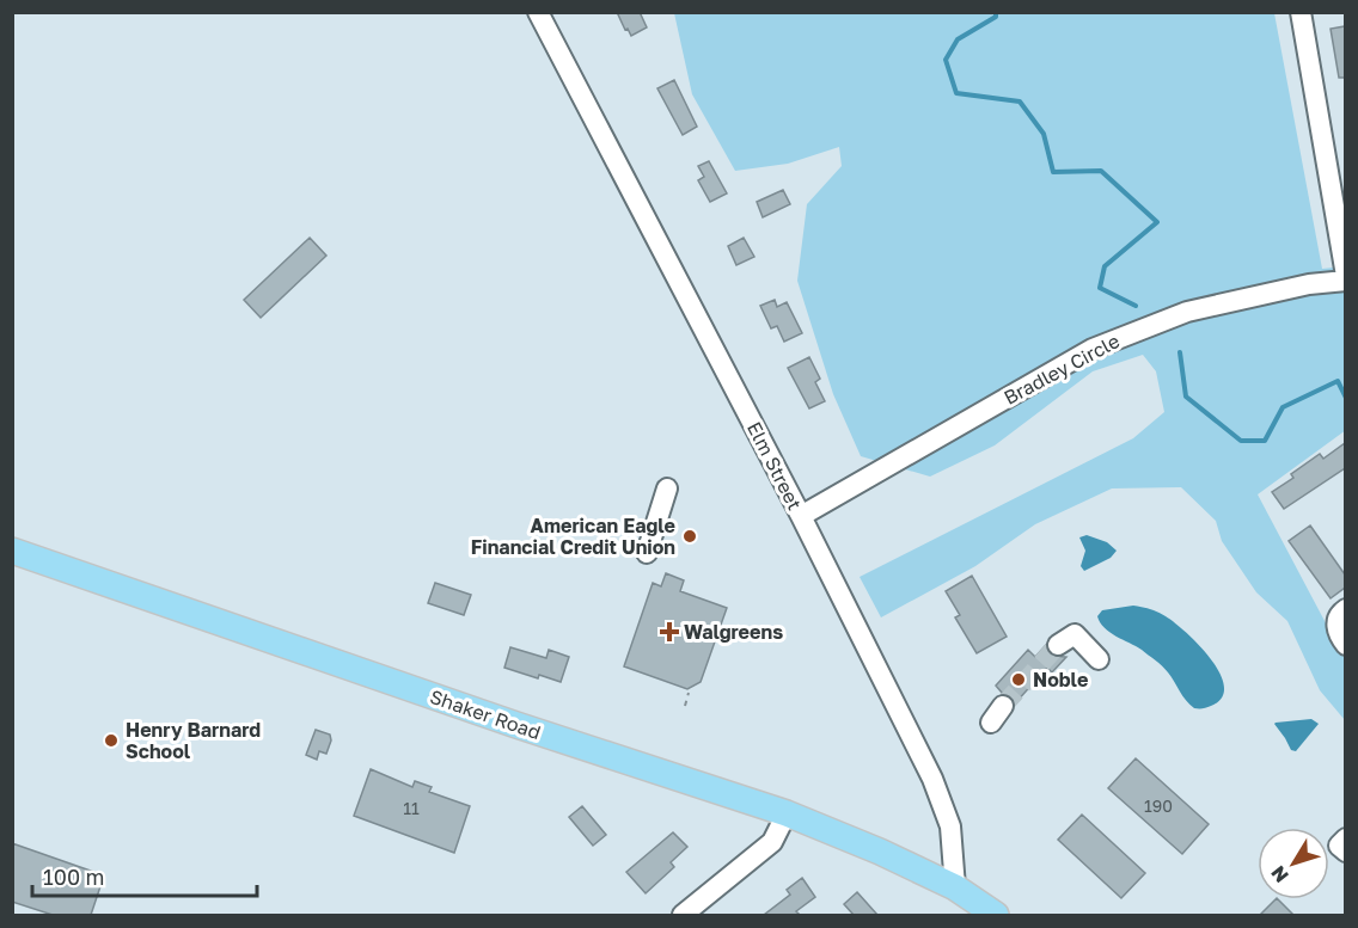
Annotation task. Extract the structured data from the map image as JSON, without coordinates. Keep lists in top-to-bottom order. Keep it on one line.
{"streets":{"main road":["Shaker Road"],"street":["Bradley Circle","Elm Street"]},"crossings":[["Bradley Circle","Elm Street"],["Elm Street","Shaker Road"]],"places":{"other":["American Eagle Financial Credit Union","Noble","Henry Barnard School"],"health":["Walgreens"]},"house_numbers":["190","11"],"scale_bar":"100 m","north":"bottom left"}
